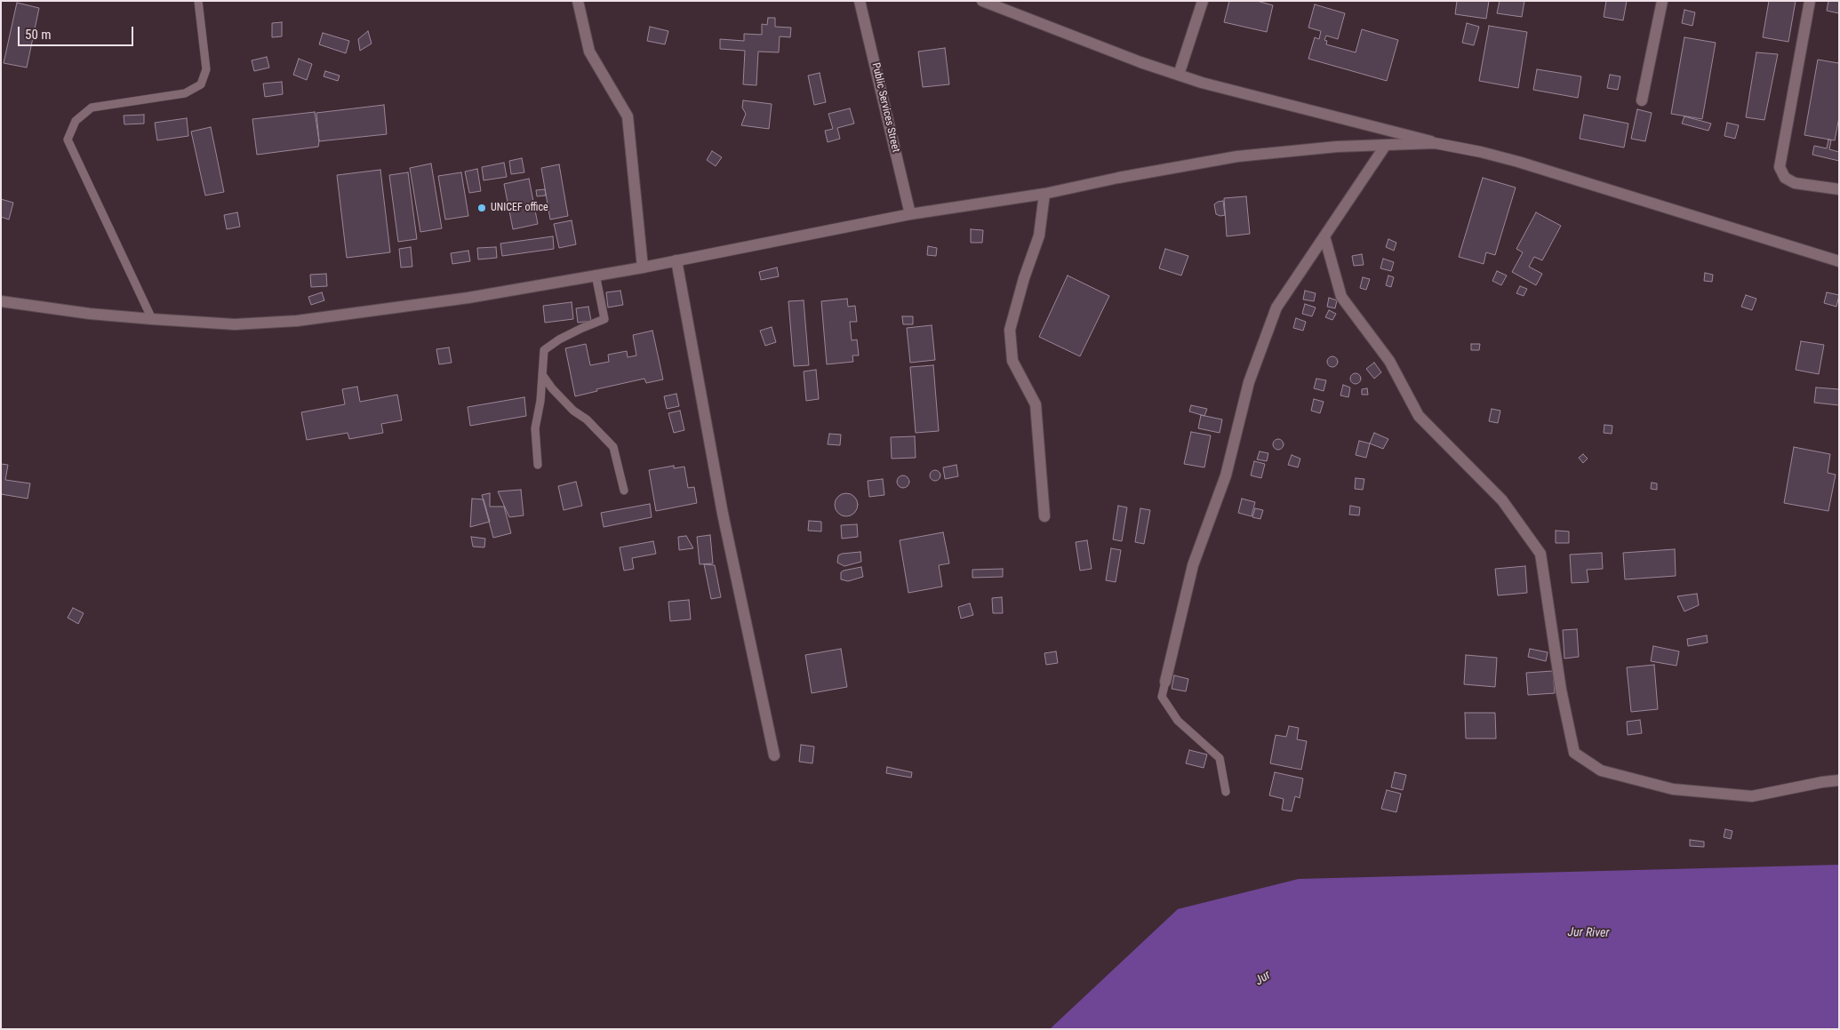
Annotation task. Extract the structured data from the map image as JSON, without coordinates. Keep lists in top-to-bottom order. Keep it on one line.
{"streets":{"street":["Public Services Street"]},"water":["Jur River","Jur"],"places":["UNICEF office"],"scale_bar":"50 m"}
